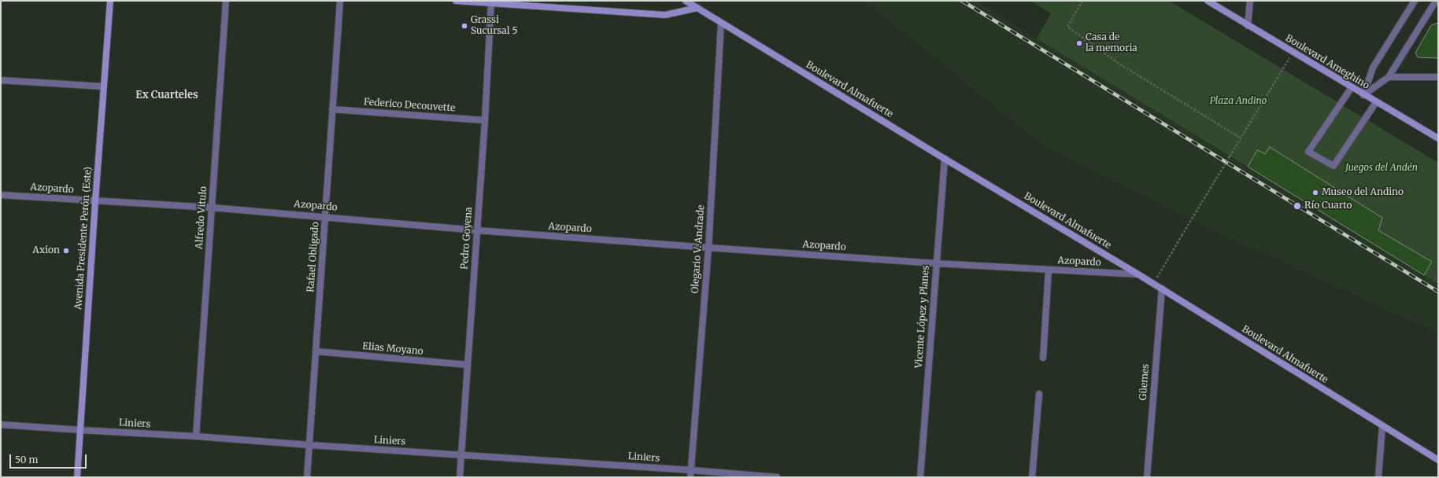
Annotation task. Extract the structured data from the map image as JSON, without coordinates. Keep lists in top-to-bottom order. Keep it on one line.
{"streets":{"main road":["Boulevard Ameghino","Boulevard Almafuerte","Avenida Presidente Perón (Este)"],"street":["Federico Decouvette","Azopardo","Alfredo Vitulo","Pedro Goyena","Olegario V. Andrade","Rafael Obligado","Vicente López y Planes","Elias Moyano","Güemes","Liniers"]},"crossings":[["Boulevard Almafuerte","Azopardo"],["Boulevard Almafuerte","Olegario V. Andrade"],["Boulevard Almafuerte","Vicente López y Planes"],["Boulevard Almafuerte","Güemes"],["Federico Decouvette","Pedro Goyena"],["Federico Decouvette","Rafael Obligado"],["Azopardo","Alfredo Vitulo"],["Azopardo","Avenida Presidente Perón (Este)"],["Azopardo","Pedro Goyena"],["Azopardo","Olegario V. Andrade"],["Azopardo","Rafael Obligado"],["Azopardo","Vicente López y Planes"],["Alfredo Vitulo","Liniers"],["Avenida Presidente Perón (Este)","Liniers"],["Pedro Goyena","Elias Moyano"],["Pedro Goyena","Liniers"],["Olegario V. Andrade","Liniers"],["Rafael Obligado","Elias Moyano"],["Rafael Obligado","Liniers"]],"districts":["Ex Cuarteles"],"parks":["Plaza Andino","Juegos del Andén"],"places":["Grassi Sucursal 5","Casa de la memoria","Museo del Andino","Río Cuarto","Axion"],"scale_bar":"50 m"}
